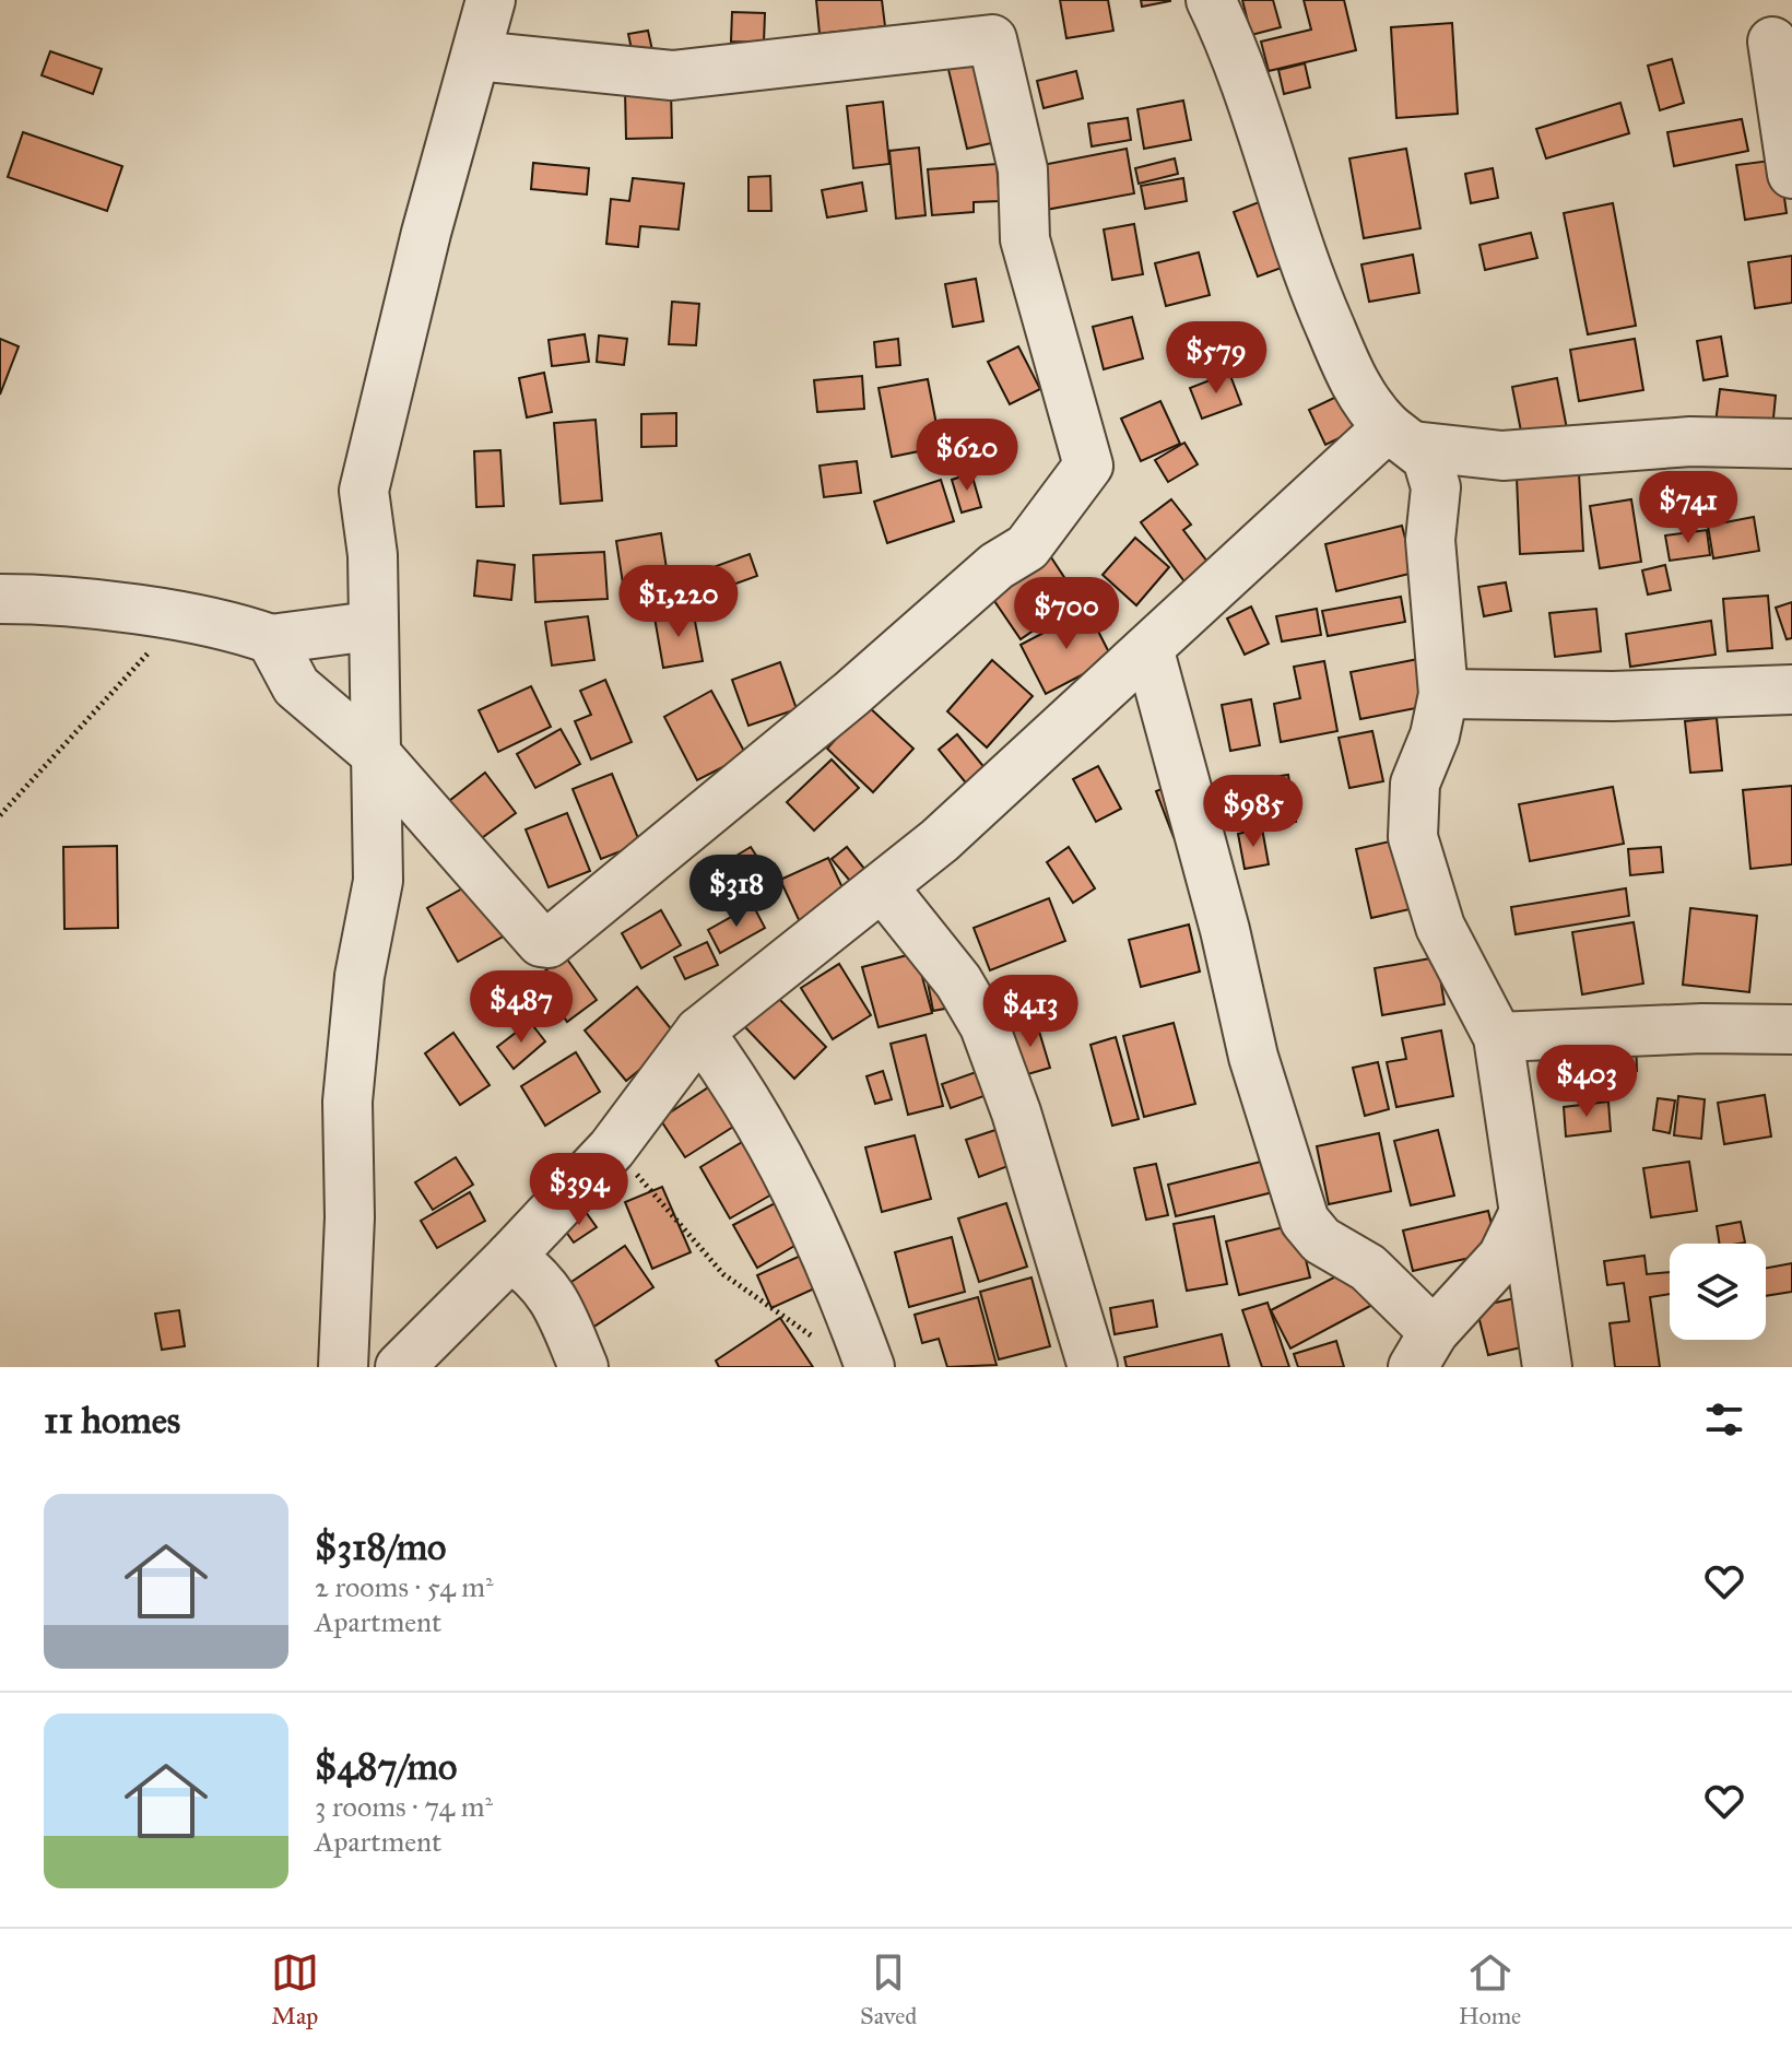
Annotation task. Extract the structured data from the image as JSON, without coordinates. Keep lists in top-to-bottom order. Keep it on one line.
{"page":{"price":["$579","$620","$741","$1,220","$700","$985","$318","$487","$413","$403","$394"],"heading":"11 homes","list":[{"name":"$318/mo","note":"2 rooms · 54 m² · Apartment"},{"name":"$487/mo","note":"3 rooms · 74 m² · Apartment"}],"tabs":["Map","Saved","Home"]}}
